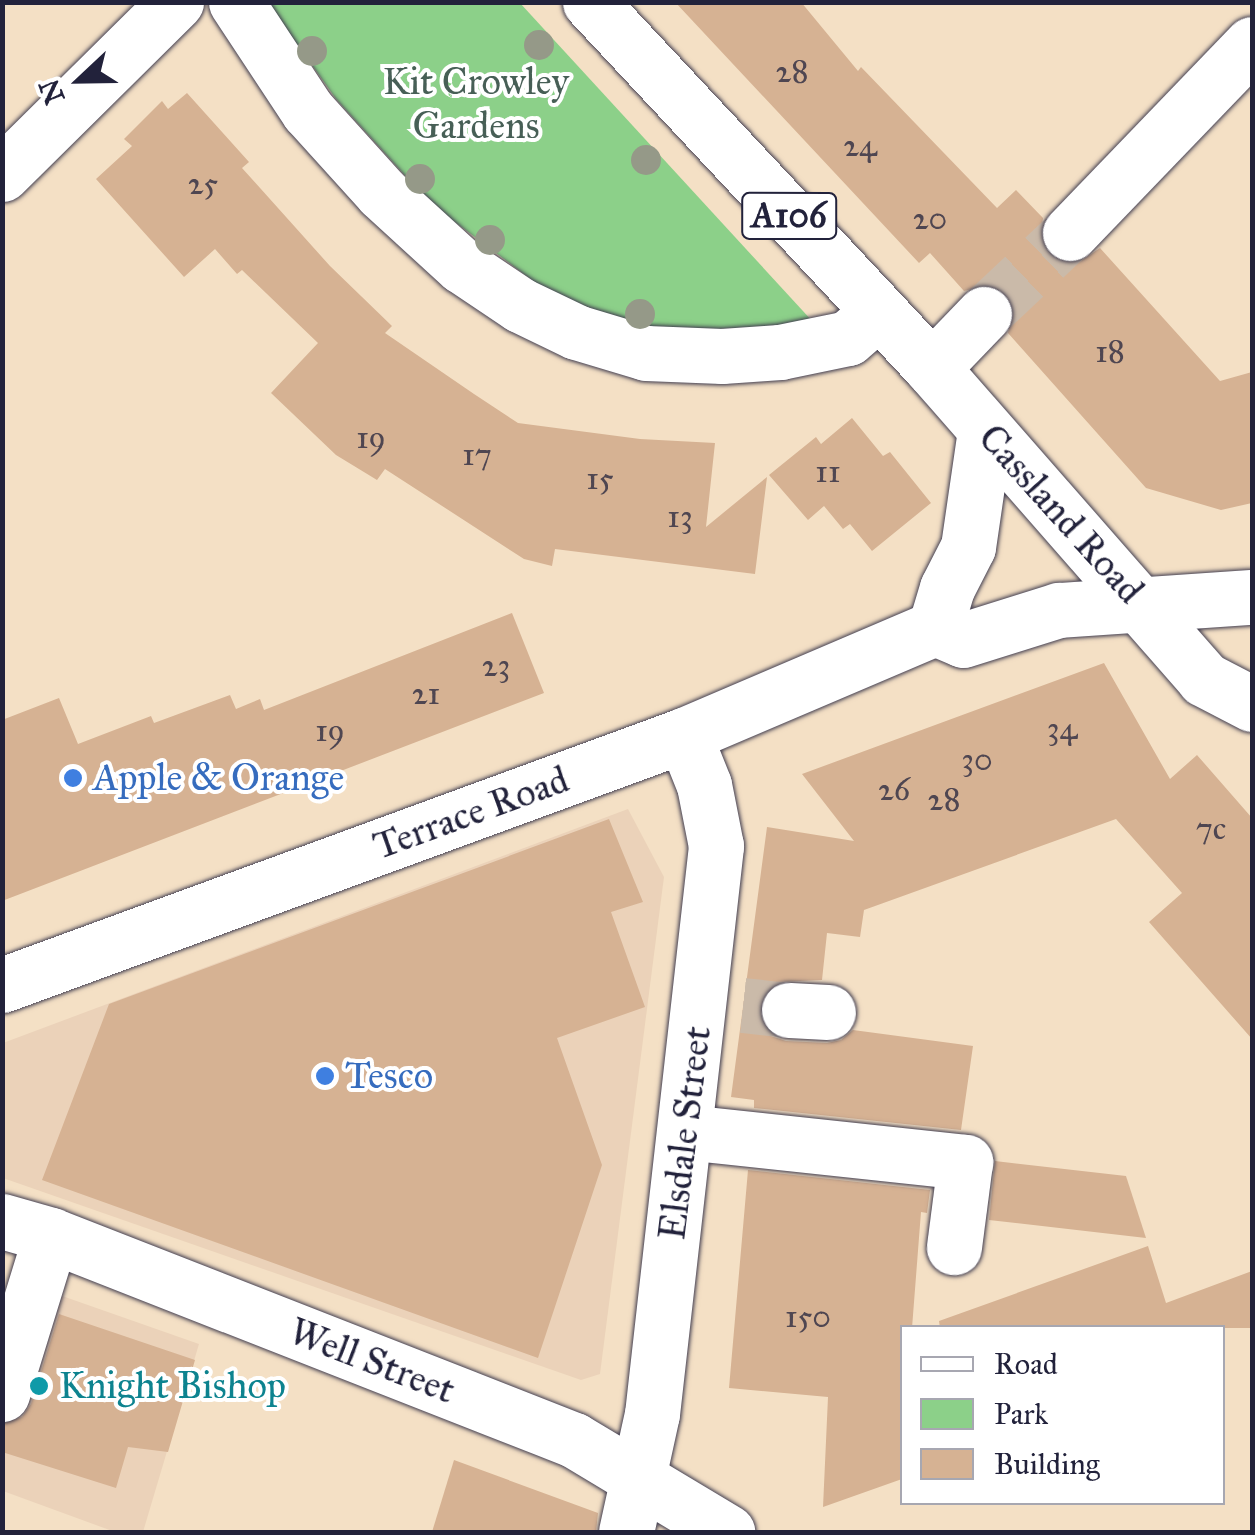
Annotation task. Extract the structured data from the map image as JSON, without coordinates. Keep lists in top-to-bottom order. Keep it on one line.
{"streets":{"street":["A106","Cassland Road","Terrace Road","Elsdale Street","Well Street"]},"crossings":[["Terrace Road","Elsdale Street"],["Elsdale Street","Well Street"]],"parks":["Kit Crowley Gardens"],"places":["Apple & Orange","Tesco","Knight Bishop"],"house_numbers":["28","24","25","20","18","19","17","11","15","13","23","21","34","19","30","26","28","7c","150"],"legend":["Road","Park","Building"],"north":"left"}
